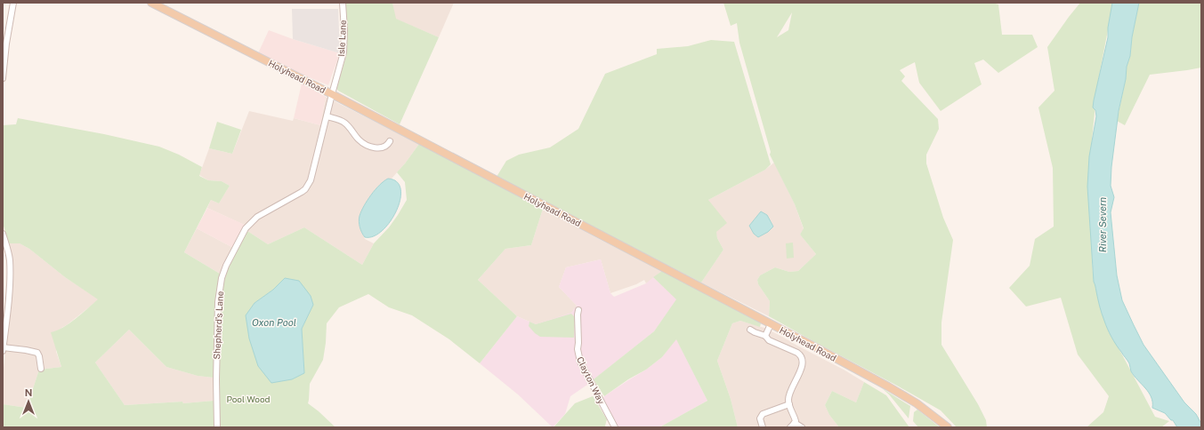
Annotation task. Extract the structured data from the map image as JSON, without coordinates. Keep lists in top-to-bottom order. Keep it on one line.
{"streets":{"main road":["Holyhead Road"],"street":["Isle Lane","Shepherd's Lane","Clayton Way"]},"crossings":[["Isle Lane","Holyhead Road"],["Isle Lane","Shepherd's Lane"],["Holyhead Road","Shepherd's Lane"]],"water":["River Severn","Oxon Pool"],"parks":["Pool Wood"],"north":"top"}
